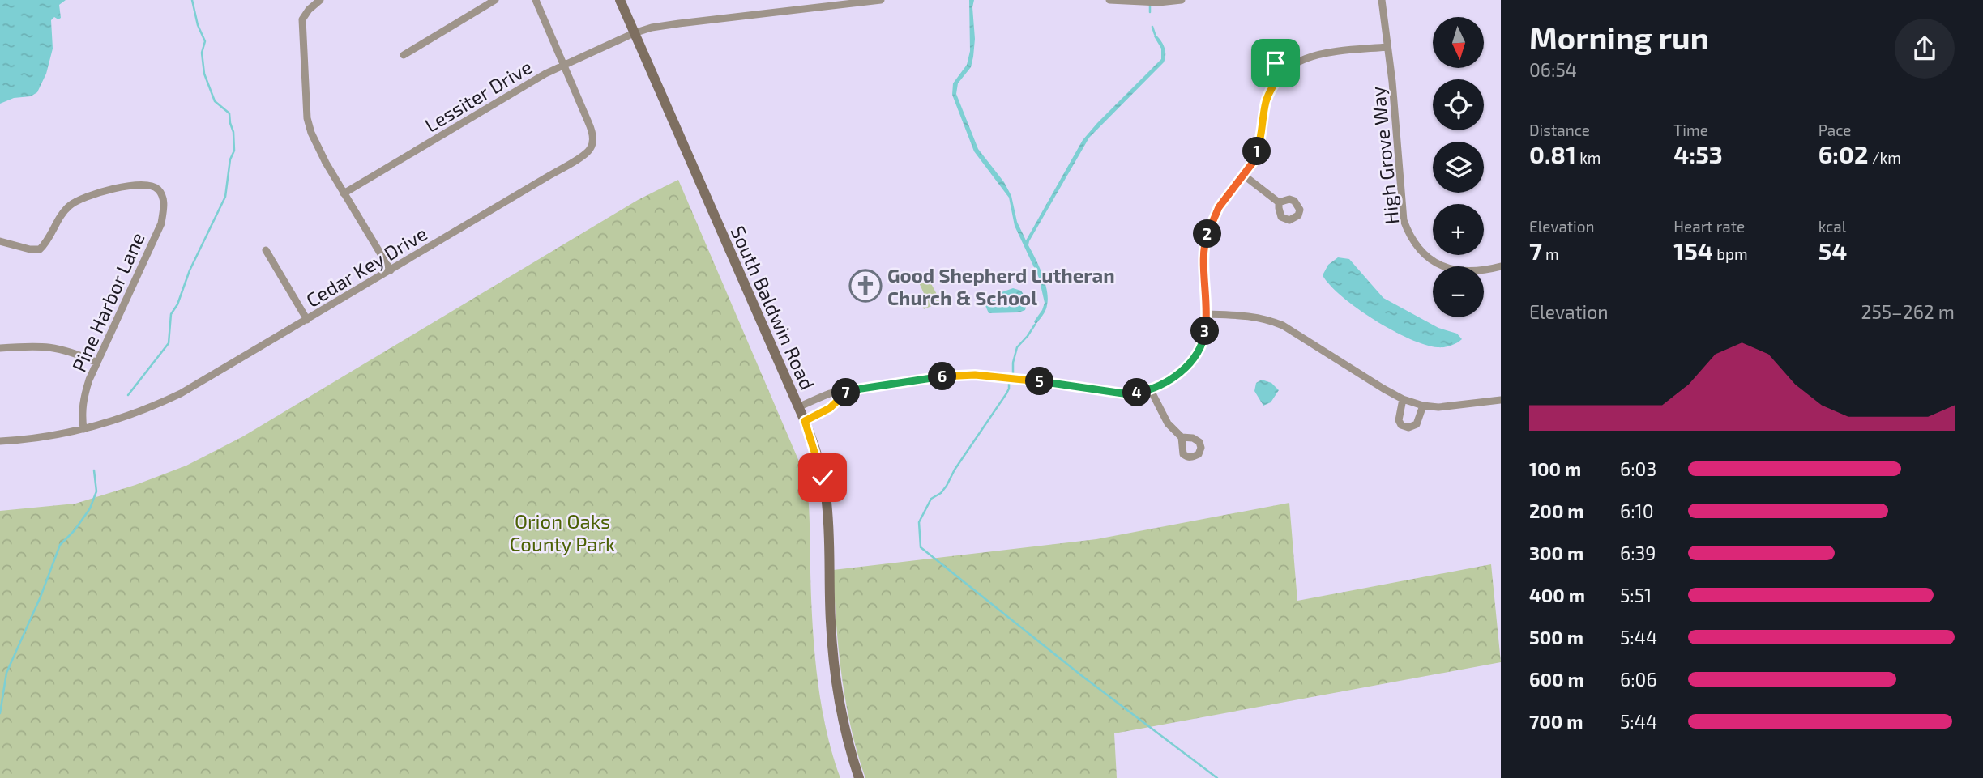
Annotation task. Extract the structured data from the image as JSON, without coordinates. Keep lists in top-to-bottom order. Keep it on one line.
{"streets":{"main road":["South Baldwin Road"],"street":["Lessiter Drive","High Grove Way","Cedar Key Drive","Pine Harbor Lane"]},"crossings":[["Lessiter Drive","Cedar Key Drive"],["Lessiter Drive","South Baldwin Road"],["Cedar Key Drive","Pine Harbor Lane"]],"parks":["Orion Oaks County Park"],"places":{"church":["Good Shepherd Lutheran Church & School"]},"north":"bottom","page":{"heading":["Morning run","06:54"],"map_buttons":["+","−"],"stats":[["Distance","0.81 km"],["Time","4:53"],["Pace","6:02 /km"],["Elevation","7 m"],["Heart rate","154 bpm"],["kcal","54"]],"pins":["1","2","3","6","5","4","7"],"chart":["Elevation","255–262 m"],"list":[{"name":"100 m","note":"6:03"},{"name":"200 m","note":"6:10"},{"name":"300 m","note":"6:39"},{"name":"400 m","note":"5:51"},{"name":"500 m","note":"5:44"},{"name":"600 m","note":"6:06"},{"name":"700 m","note":"5:44"}]}}
